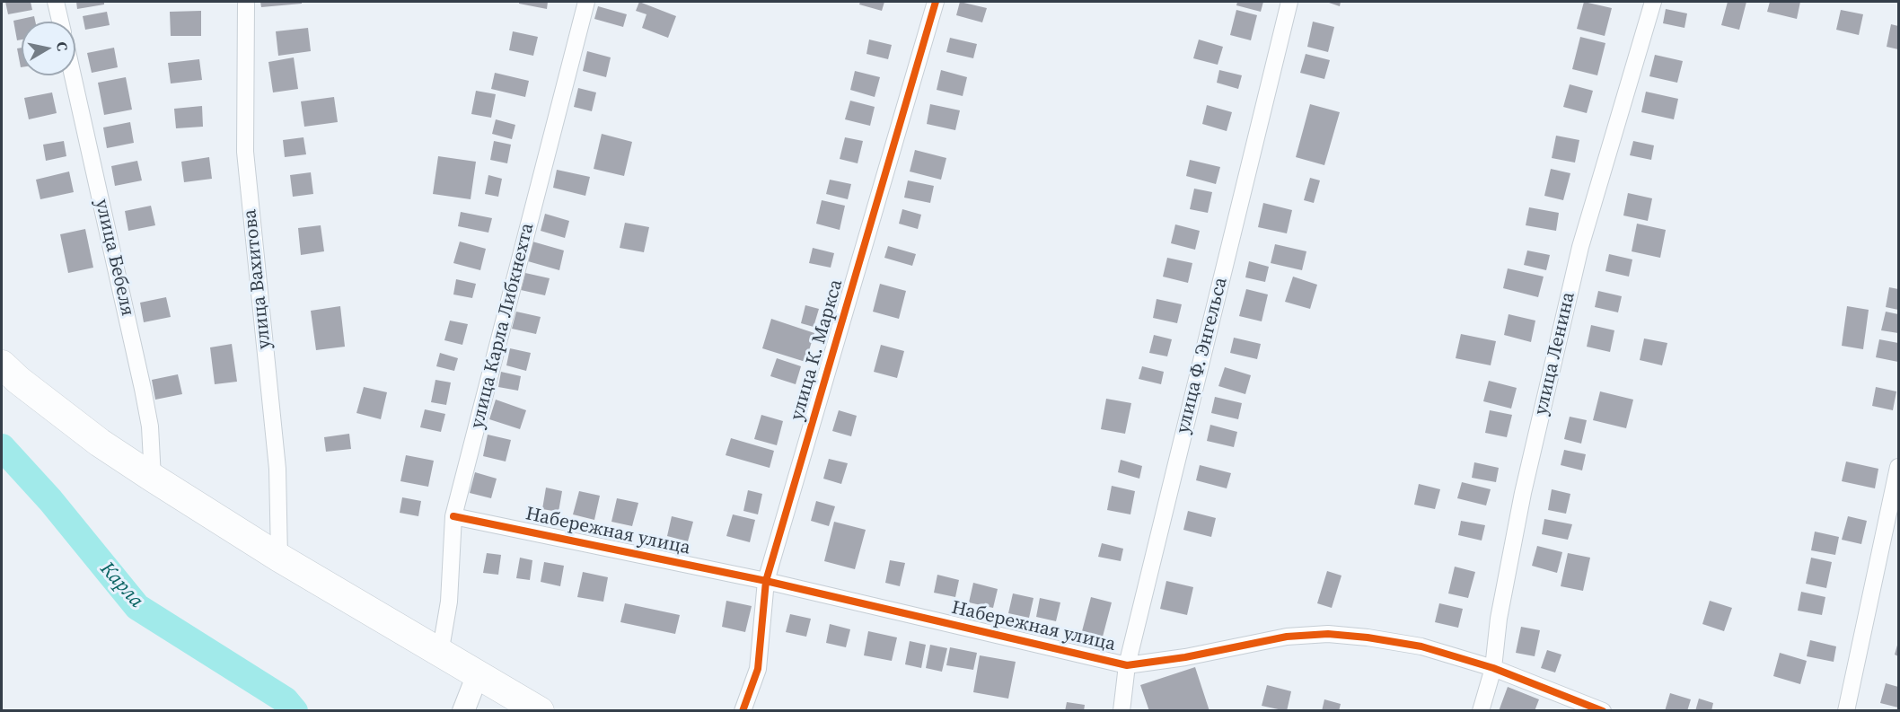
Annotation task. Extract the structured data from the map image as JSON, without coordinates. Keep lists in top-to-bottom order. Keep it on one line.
{"streets":{"street":["улица Бебеля","улица Вахитова","улица Карла Либкнехта","улица К. Маркса","улица Ленина","улица Ф. Энгельса","Набережная улица"]},"crossings":[["улица Карла Либкнехта","Набережная улица"],["улица К. Маркса","Набережная улица"],["улица Ленина","Набережная улица"],["улица Ф. Энгельса","Набережная улица"]],"water":["Карла"],"north":"right"}
